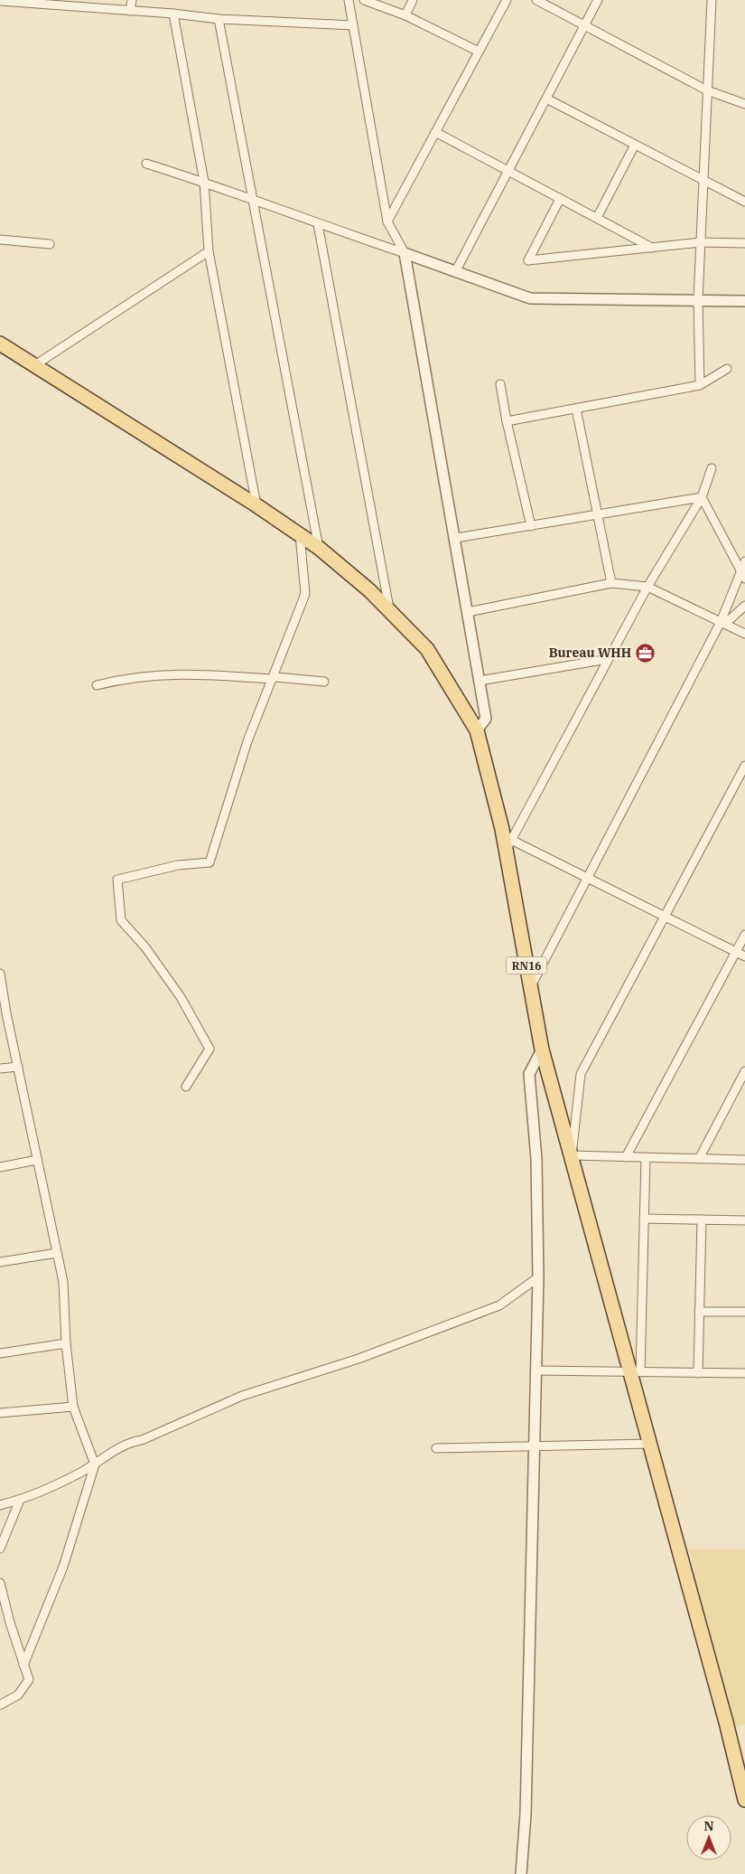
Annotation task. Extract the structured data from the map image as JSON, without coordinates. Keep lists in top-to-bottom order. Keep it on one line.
{"streets":{"main road":["RN16"]},"places":{"office":["Bureau WHH"]},"north":"top"}
